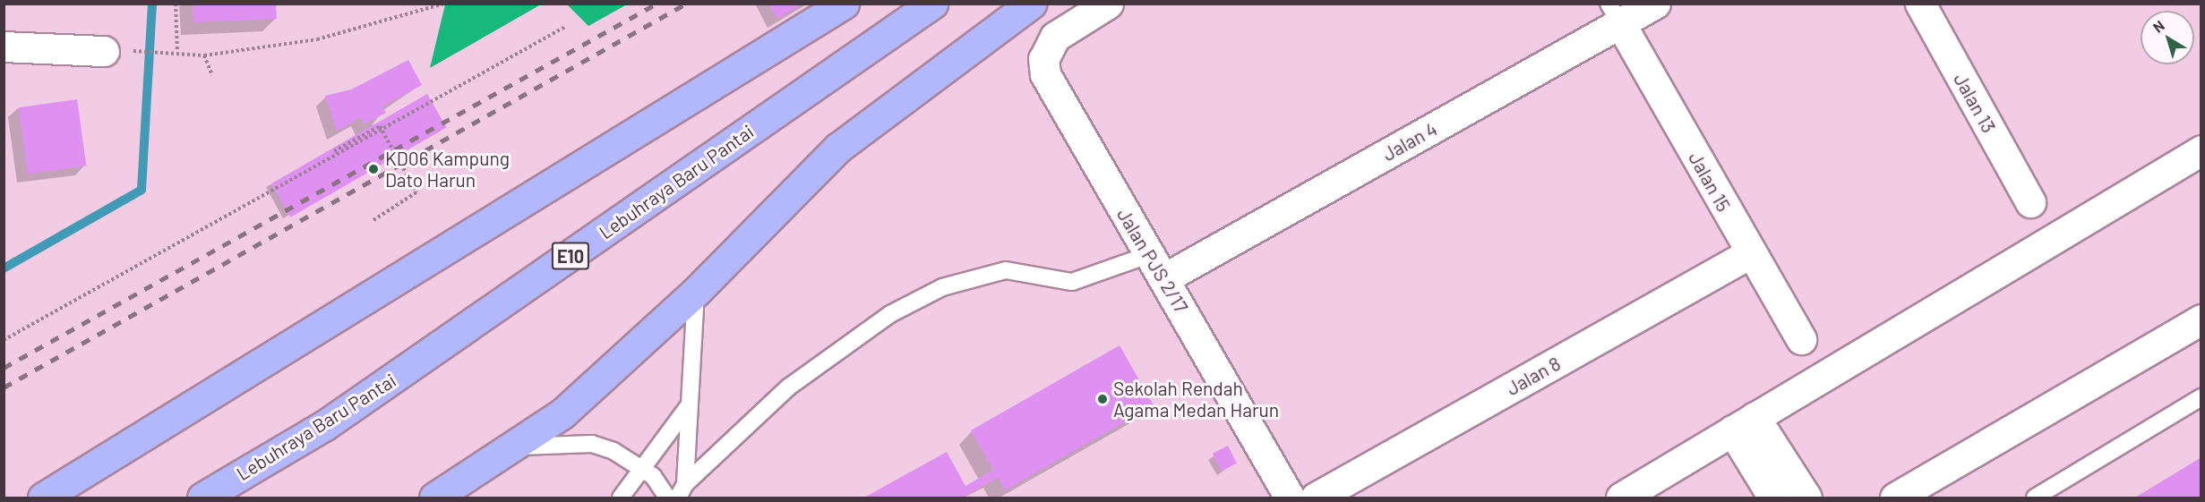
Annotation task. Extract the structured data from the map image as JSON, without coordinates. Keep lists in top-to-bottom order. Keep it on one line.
{"streets":{"highway":["Lebuhraya Baru Pantai","E10"],"street":["Jalan 13","Jalan 4","Jalan 15","Jalan PJS 2/17","Jalan 8"]},"crossings":[["Jalan 4","Jalan 15"],["Jalan 4","Jalan PJS 2/17"],["Jalan 15","Jalan 8"]],"places":["KD06 Kampung Dato Harun","Sekolah Rendah Agama Medan Harun"],"north":"top left"}
